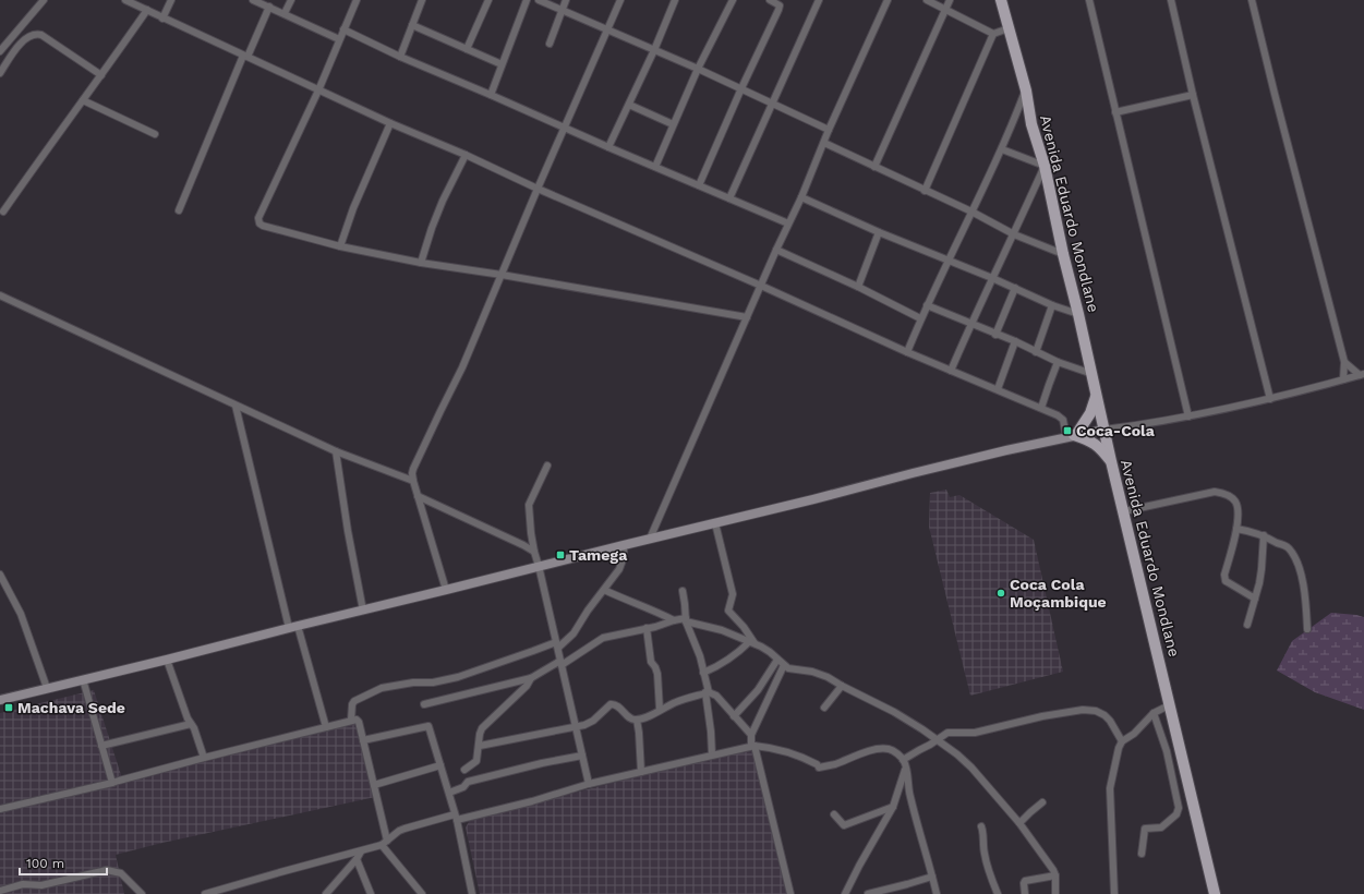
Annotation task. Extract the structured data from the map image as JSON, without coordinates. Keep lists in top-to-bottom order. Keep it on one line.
{"streets":{"main road":["Avenida Eduardo Mondlane"]},"places":{"transit":["Coca-Cola","Tamega","Machava Sede"],"other":["Coca Cola Moçambique"]},"scale_bar":"100 m"}
